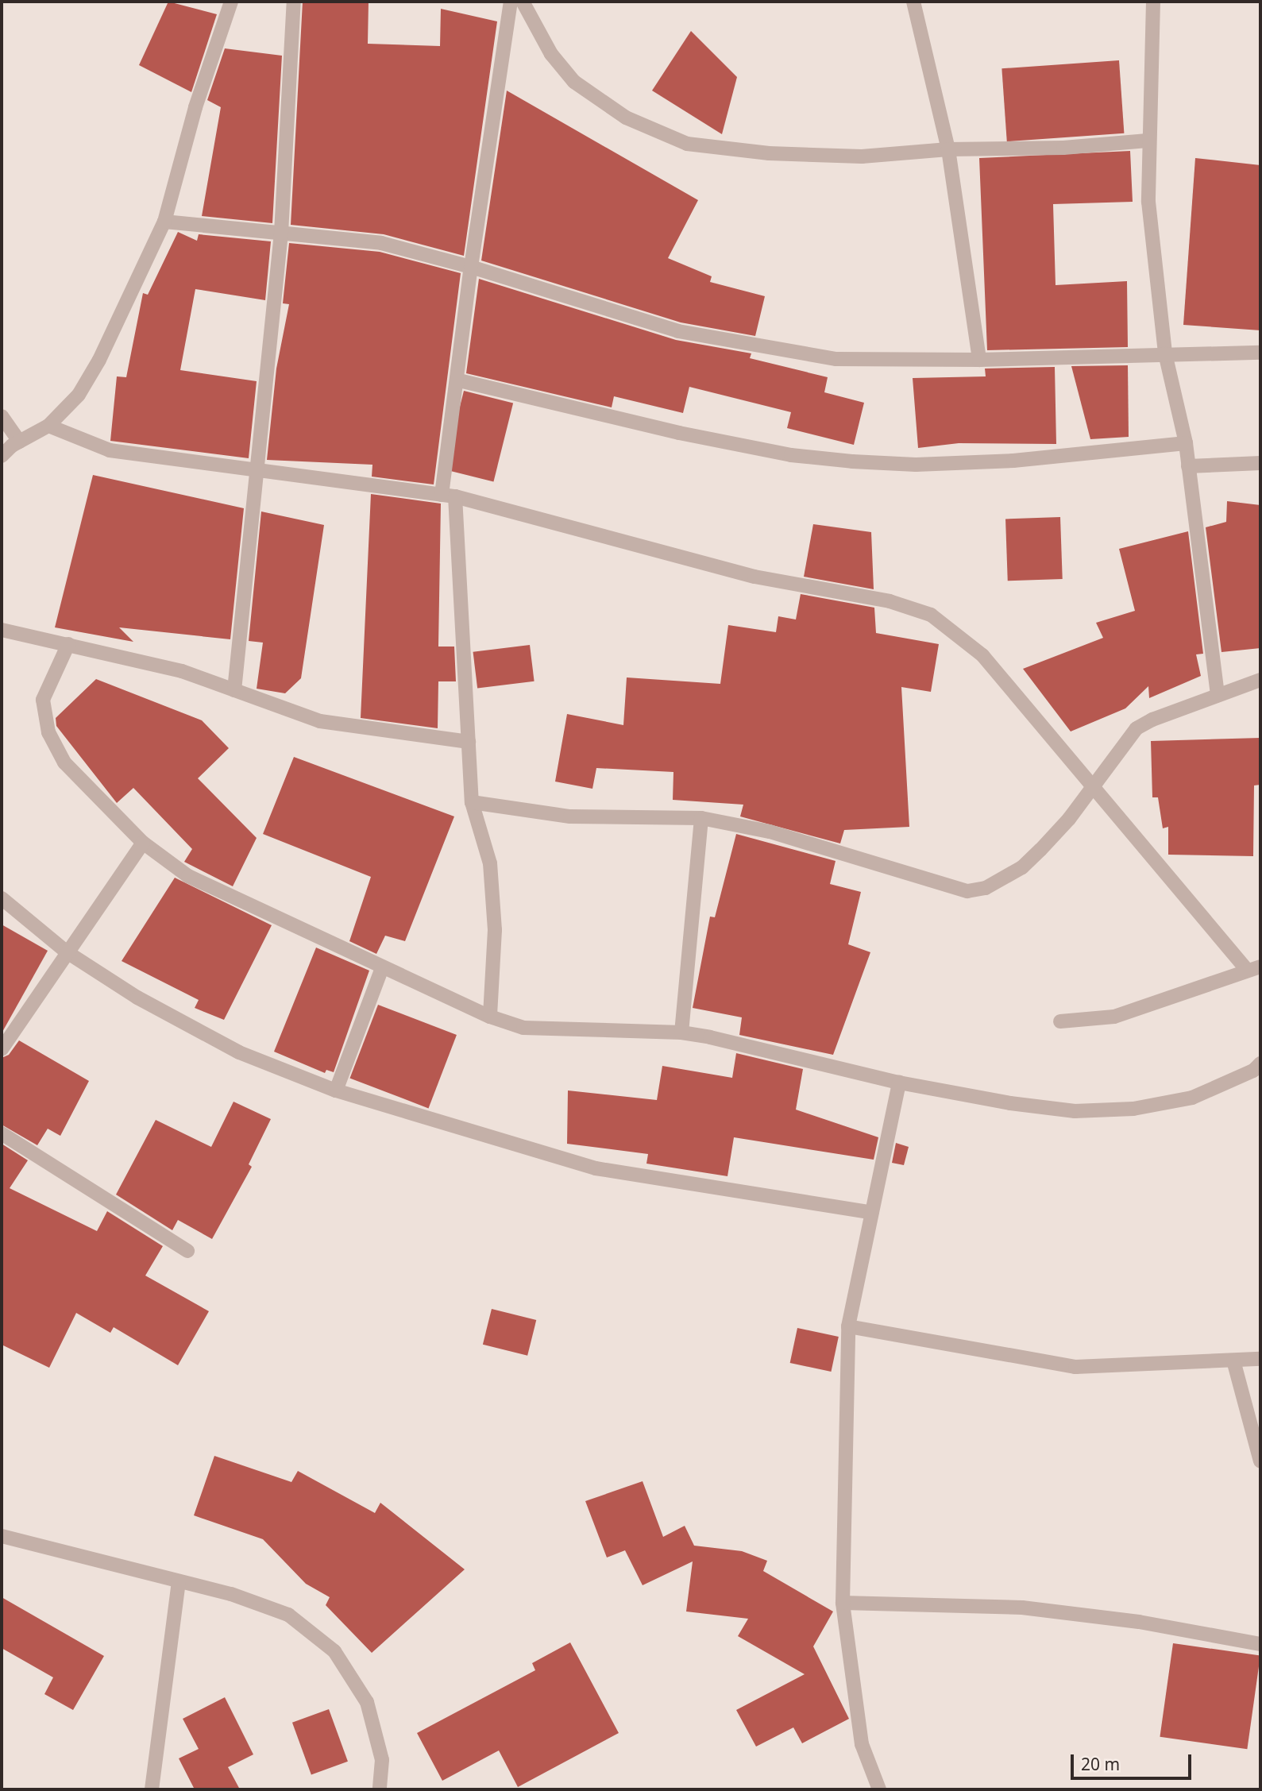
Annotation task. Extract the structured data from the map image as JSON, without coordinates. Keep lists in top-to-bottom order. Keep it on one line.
{"scale_bar":"20 m"}
